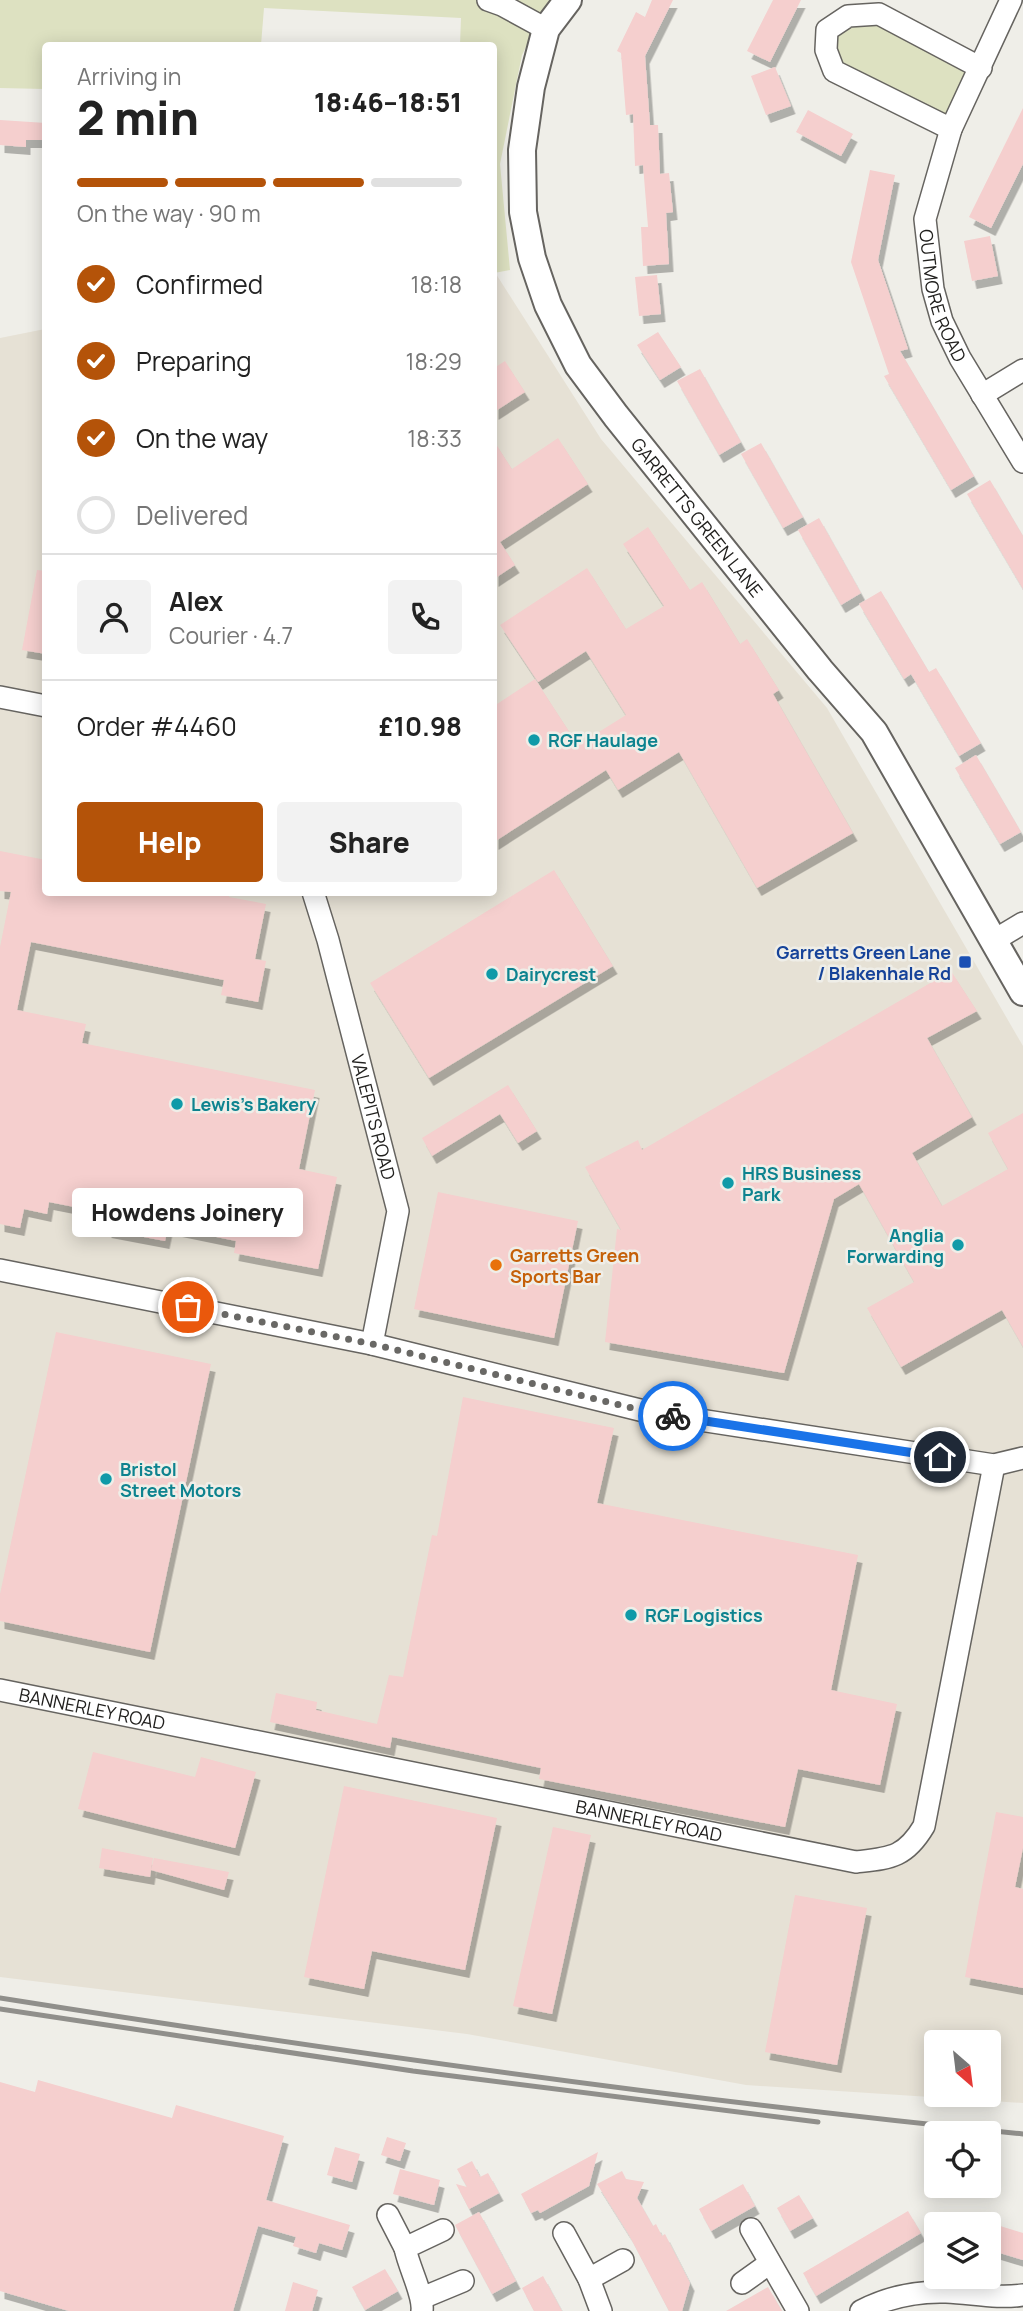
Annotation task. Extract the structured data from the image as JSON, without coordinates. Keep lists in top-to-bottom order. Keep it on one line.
{"streets":{"street":["OUTMORE ROAD","GARRETTS GREEN LANE","VALEPITS ROAD","BANNERLEY ROAD"]},"places":{"other":["RGF Haulage","Dairycrest","Lewis's Bakery","HRS Business Park","Anglia Forwarding","Garretts Green Sports Bar","Howdens Joinery","Bristol Street Motors","RGF Logistics"],"transit":["Garretts Green Lane / Blakenhale Rd"]},"north":"bottom right","page":{"heading":["2 min","Arriving in","18:46–18:51"],"panel":["Alex","Courier · 4.7","Order #4460","£10.98"],"bar":"On the way · 90 m","list":[["Confirmed","18:18"],["Preparing","18:29"],["On the way","18:33"],"Delivered"],"buttons":["Help","Share"],"bubble":"Howdens Joinery"}}
